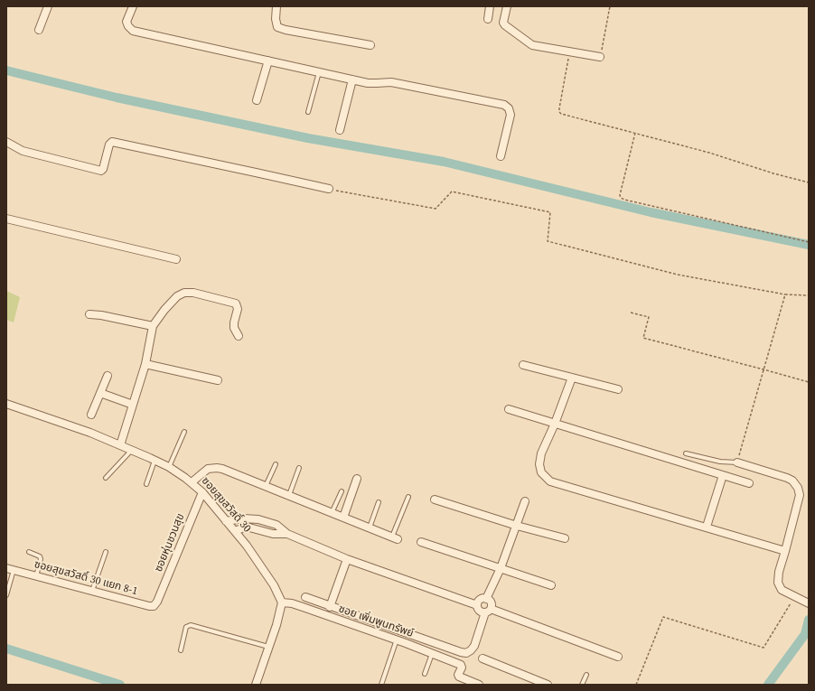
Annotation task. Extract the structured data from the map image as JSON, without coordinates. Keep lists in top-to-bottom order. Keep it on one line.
{"streets":{"street":["ซอยสุขสวัสดิ์ 30","ซอยหุ่นชวนสุข","ซอยสุขสวัสดิ์ 30 แยก 8-1","ซอย เพิ่มพูนทรัพย์"]},"crossings":[["ซอยสุขสวัสดิ์ 30","ซอยหุ่นชวนสุข"],["ซอยสุขสวัสดิ์ 30","ซอย เพิ่มพูนทรัพย์"],["ซอยหุ่นชวนสุข","ซอยสุขสวัสดิ์ 30 แยก 8-1"]]}
